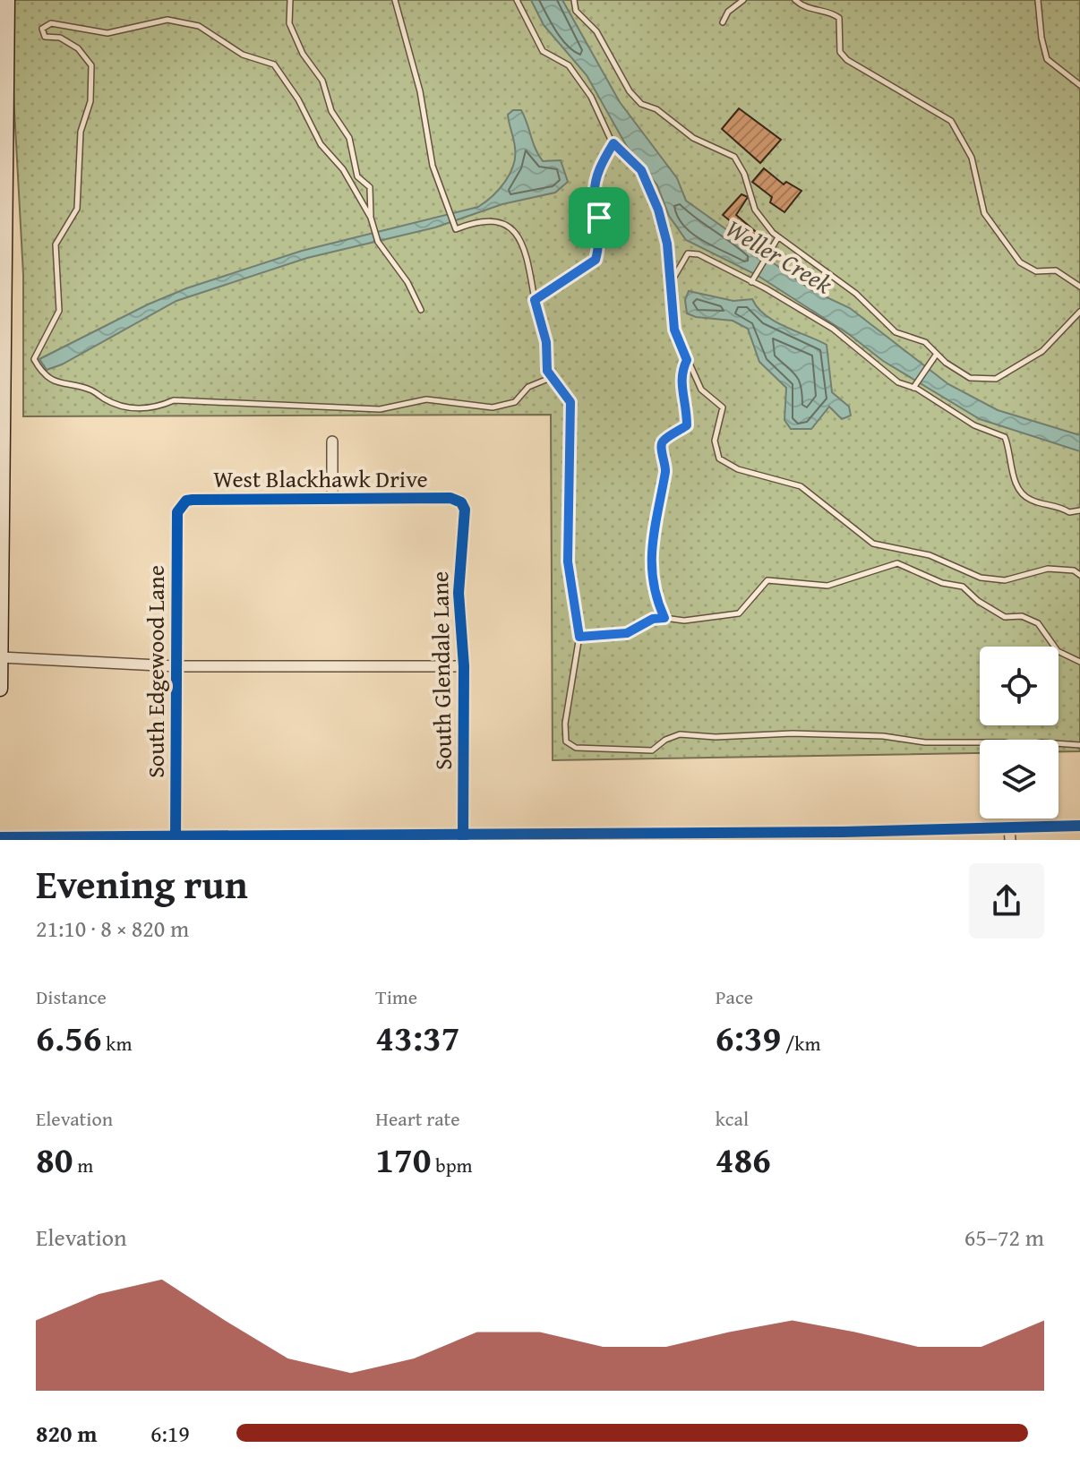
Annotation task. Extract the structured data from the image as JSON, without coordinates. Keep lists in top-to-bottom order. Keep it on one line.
{"streets":{"street":["West Blackhawk Drive","South Glendale Lane","South Edgewood Lane"]},"crossings":[["West Blackhawk Drive","South Glendale Lane"],["West Blackhawk Drive","South Edgewood Lane"]],"water":["Weller Creek"],"page":{"heading":["Evening run","21:10 · 8 × 820 m"],"stats":[["Distance","6.56 km"],["Time","43:37"],["Pace","6:39 /km"],["Elevation","80 m"],["Heart rate","170 bpm"],["kcal","486"]],"chart":["Elevation","65–72 m"],"list":[{"name":"820 m","note":"6:19"}]}}
